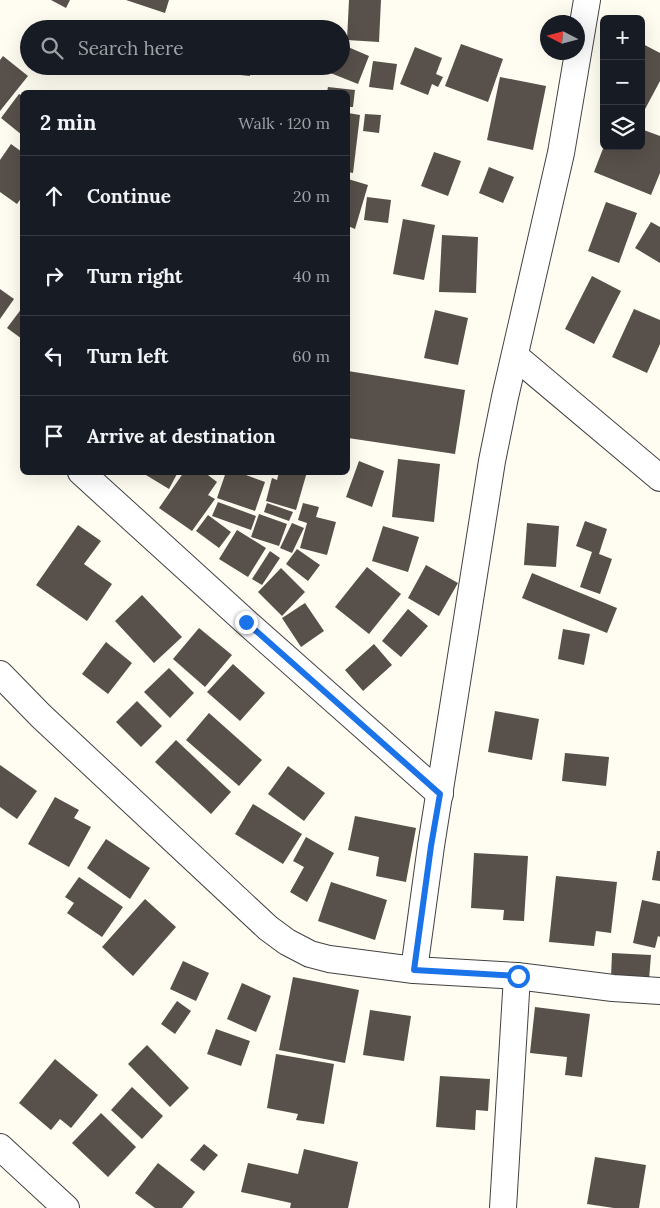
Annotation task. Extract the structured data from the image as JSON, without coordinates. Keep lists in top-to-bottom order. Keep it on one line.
{"north":"left","page":{"map_buttons":["+","−"],"search":"Search here","heading":["2 min","Walk · 120 m"],"list":[["Continue","20 m"],["Turn right","40 m"],["Turn left","60 m"],"Arrive at destination"]}}
